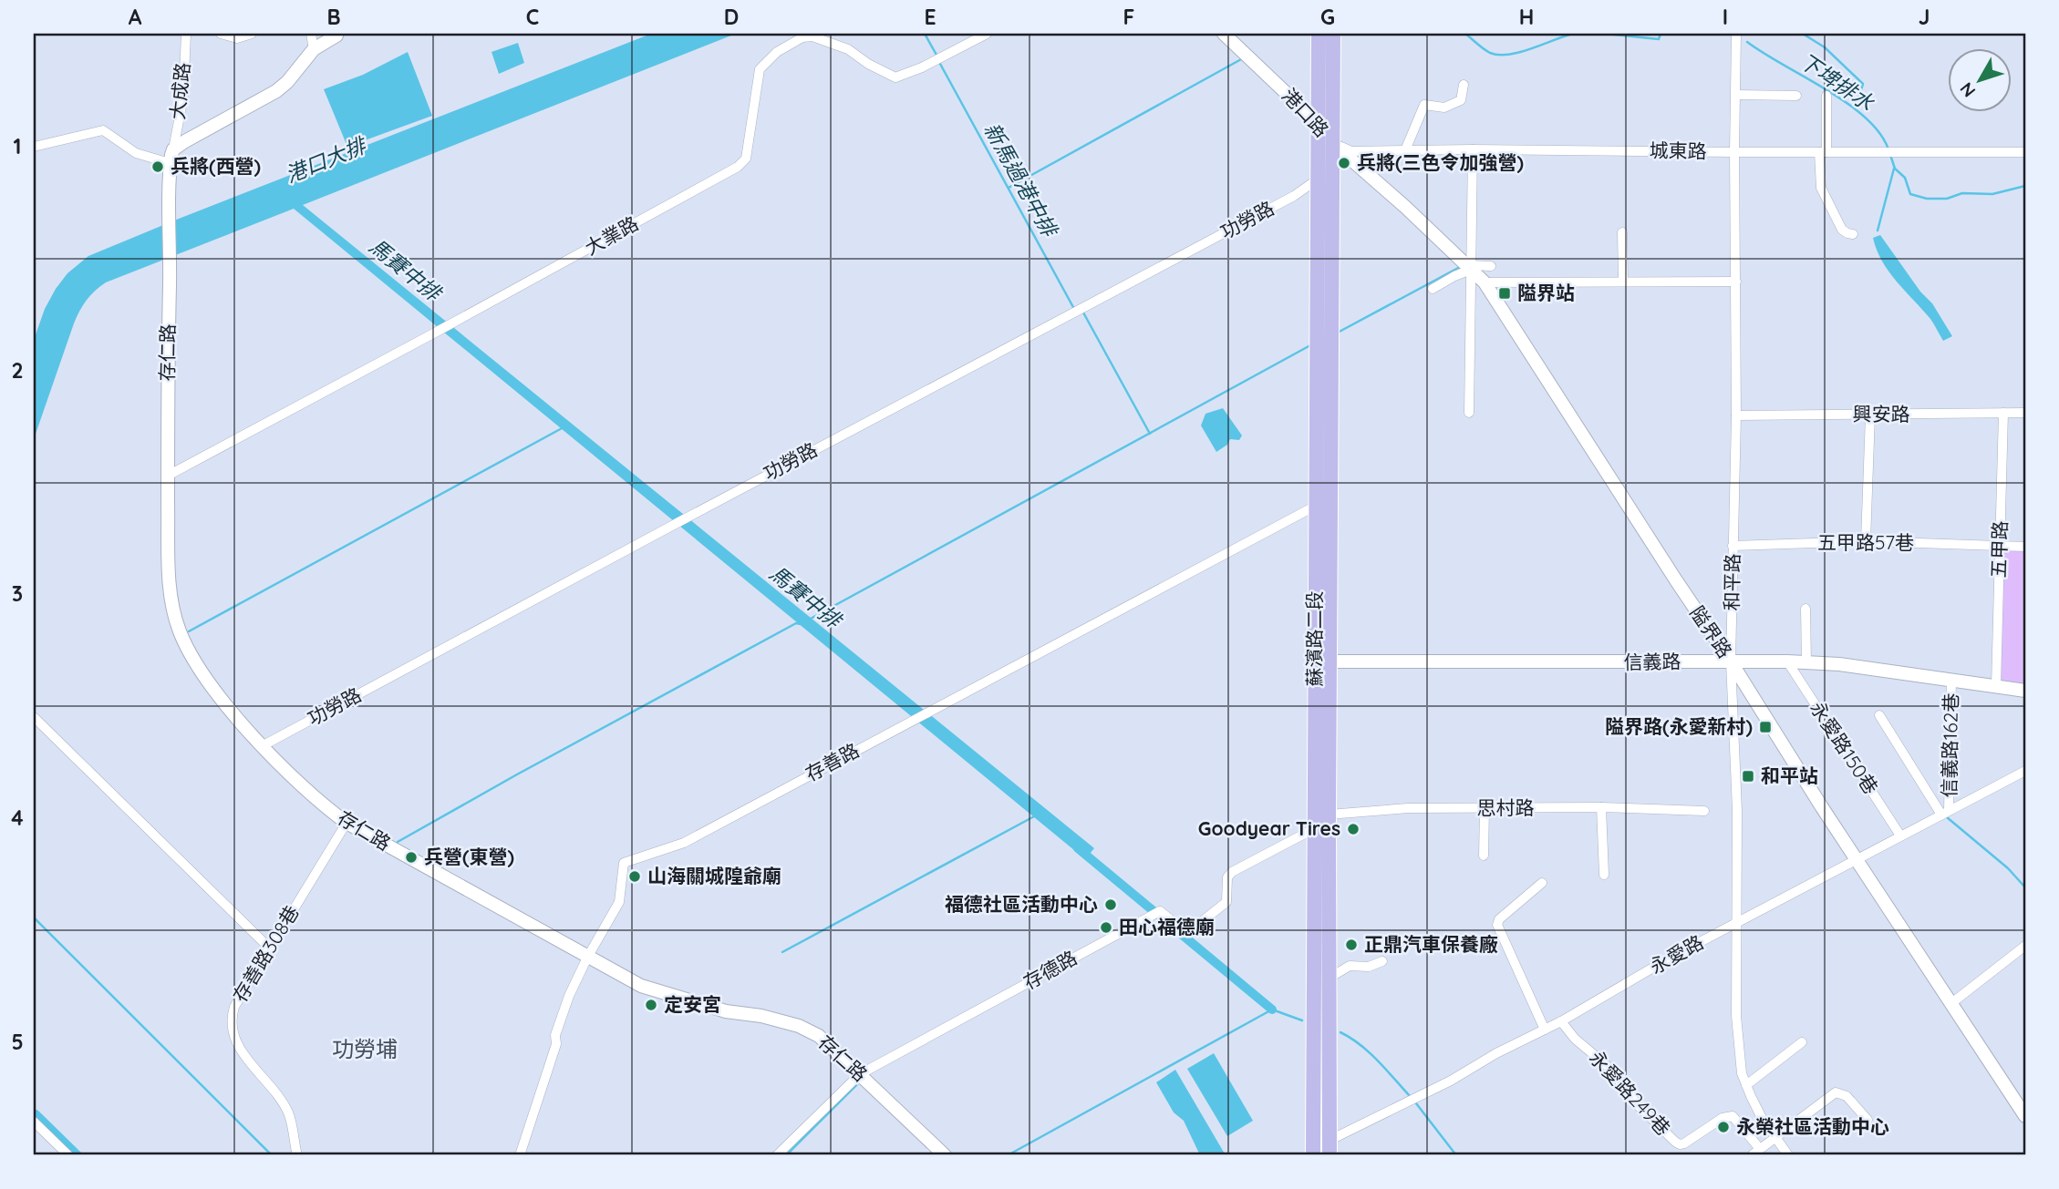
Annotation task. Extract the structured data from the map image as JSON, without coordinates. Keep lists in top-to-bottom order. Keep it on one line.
{"streets":{"main road":["蘇濱路二段"],"street":["大成路","港口路","城東路","功勞路","大業路","存仁路","興安路","五甲路57巷","五甲路","和平路","隘界路","信義路","信義路162巷","永愛路150巷","存善路","思村路","存善路308巷","永愛路","存德路","永愛路249巷"]},"crossings":[["港口路","城東路"],["港口路","隘界路"],["港口路","蘇濱路二段"],["城東路","和平路"],["城東路","蘇濱路二段"],["功勞路","存仁路"],["功勞路","蘇濱路二段"],["大業路","存仁路"],["存仁路","存善路"],["存仁路","存善路308巷"],["存仁路","存德路"],["興安路","五甲路"],["興安路","和平路"],["五甲路57巷","五甲路"],["五甲路57巷","和平路"],["五甲路","信義路"],["和平路","隘界路"],["和平路","信義路"],["和平路","永愛路"],["隘界路","信義路"],["隘界路","永愛路"],["蘇濱路二段","信義路"],["蘇濱路二段","存善路"],["蘇濱路二段","思村路"],["蘇濱路二段","永愛路"],["蘇濱路二段","存德路"],["信義路","信義路162巷"],["信義路","永愛路150巷"],["信義路162巷","永愛路"],["永愛路150巷","永愛路"],["永愛路","永愛路249巷"]],"districts":["功勞埔"],"water":["下埤排水","港口大排","新馬過港中排","馬賽中排"],"places":{"other":["兵將(三色令加強營)","兵將(西營)","Goodyear Tires","兵營(東營)","山海關城隍爺廟","福德社區活動中心","田心福德廟","正鼎汽車保養廠","定安宮","永榮社區活動中心"],"transit":["隘界站","隘界路(永愛新村)","和平站"]},"north":"bottom left","grid":{"columns":["A","B","C","D","E","F","G","H","I","J"],"rows":["1","2","3","4","5"]}}
